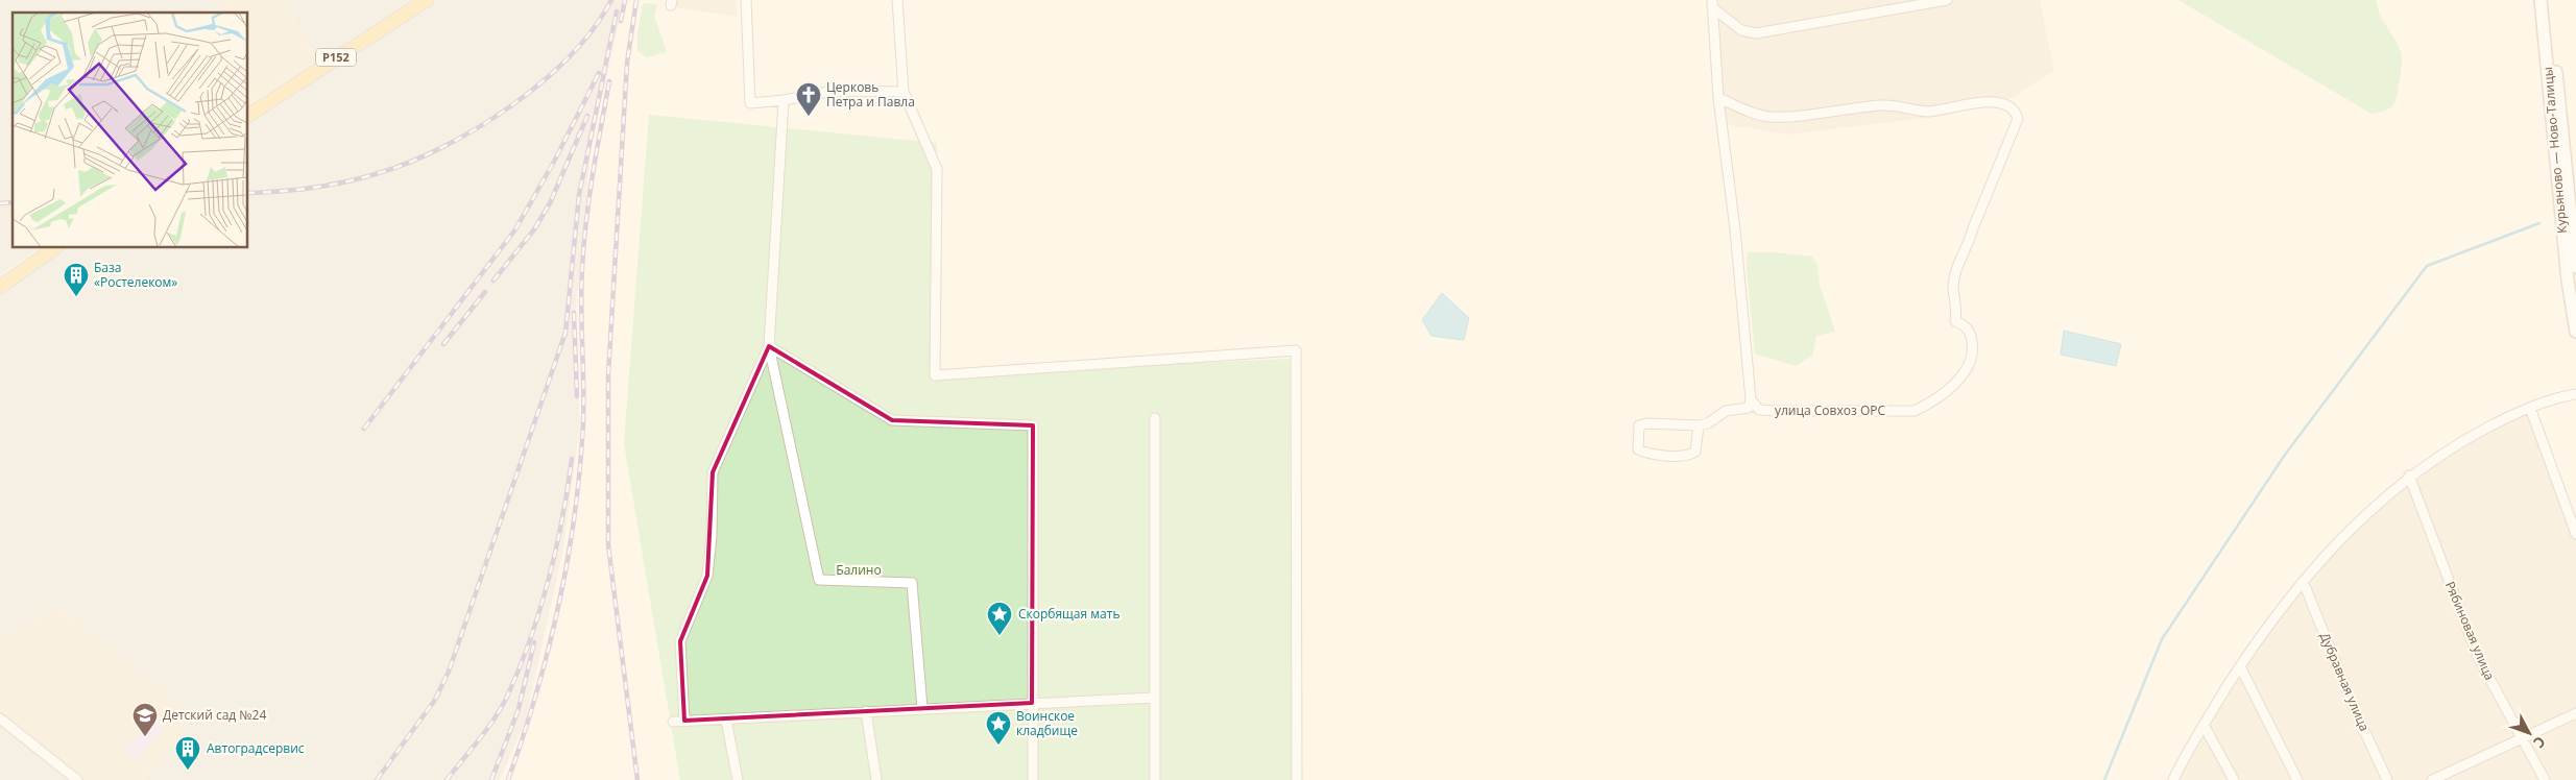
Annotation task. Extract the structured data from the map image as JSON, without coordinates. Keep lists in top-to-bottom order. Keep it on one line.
{"streets":{"main road":["Р152","Курьяново — Ново-Талицы"],"street":["улица Совхоз ОРС","Рябиновая улица","Дубравная улица"]},"parks":["Балино"],"places":{"church":["Церковь Петра и Павла"],"building":["База «Ростелеком»","Автоградсервис"],"place":["Скорбящая мать","Воинское кладбище"],"school or university":["Детский сад №24"]},"north":"bottom right"}
